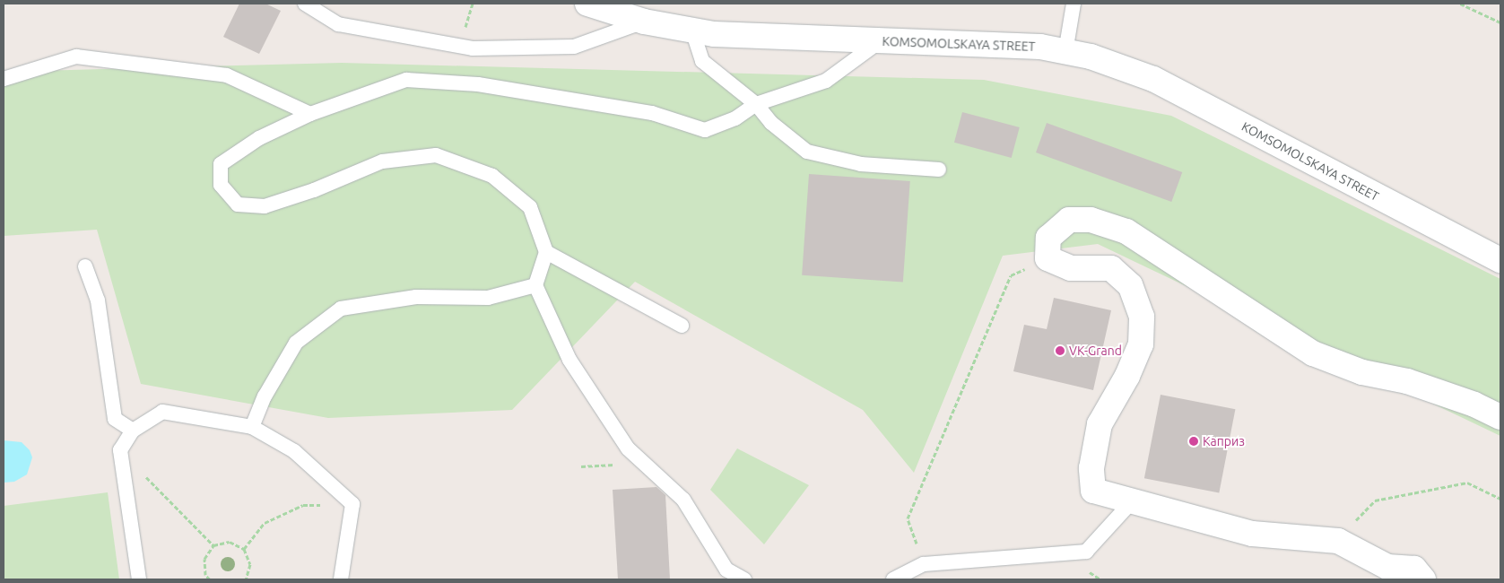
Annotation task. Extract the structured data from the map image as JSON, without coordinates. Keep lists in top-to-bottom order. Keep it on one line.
{"streets":{"street":["KOMSOMOLSKAYA STREET"]},"places":["VK-Grand","Каприз"]}
